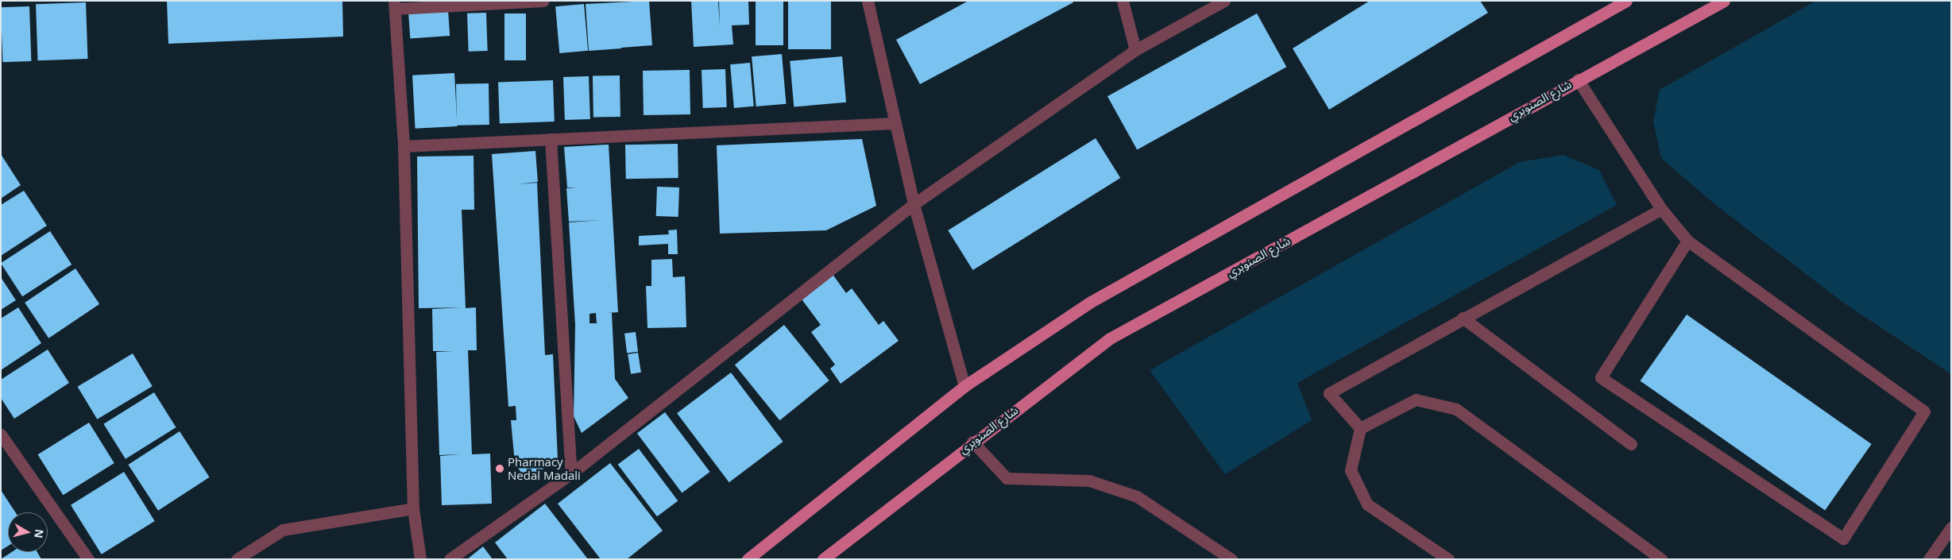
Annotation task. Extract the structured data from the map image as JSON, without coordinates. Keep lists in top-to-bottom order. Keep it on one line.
{"streets":{"main road":["شارع الصنوبري"]},"places":["Pharmacy Nedal Madali"],"north":"right"}
